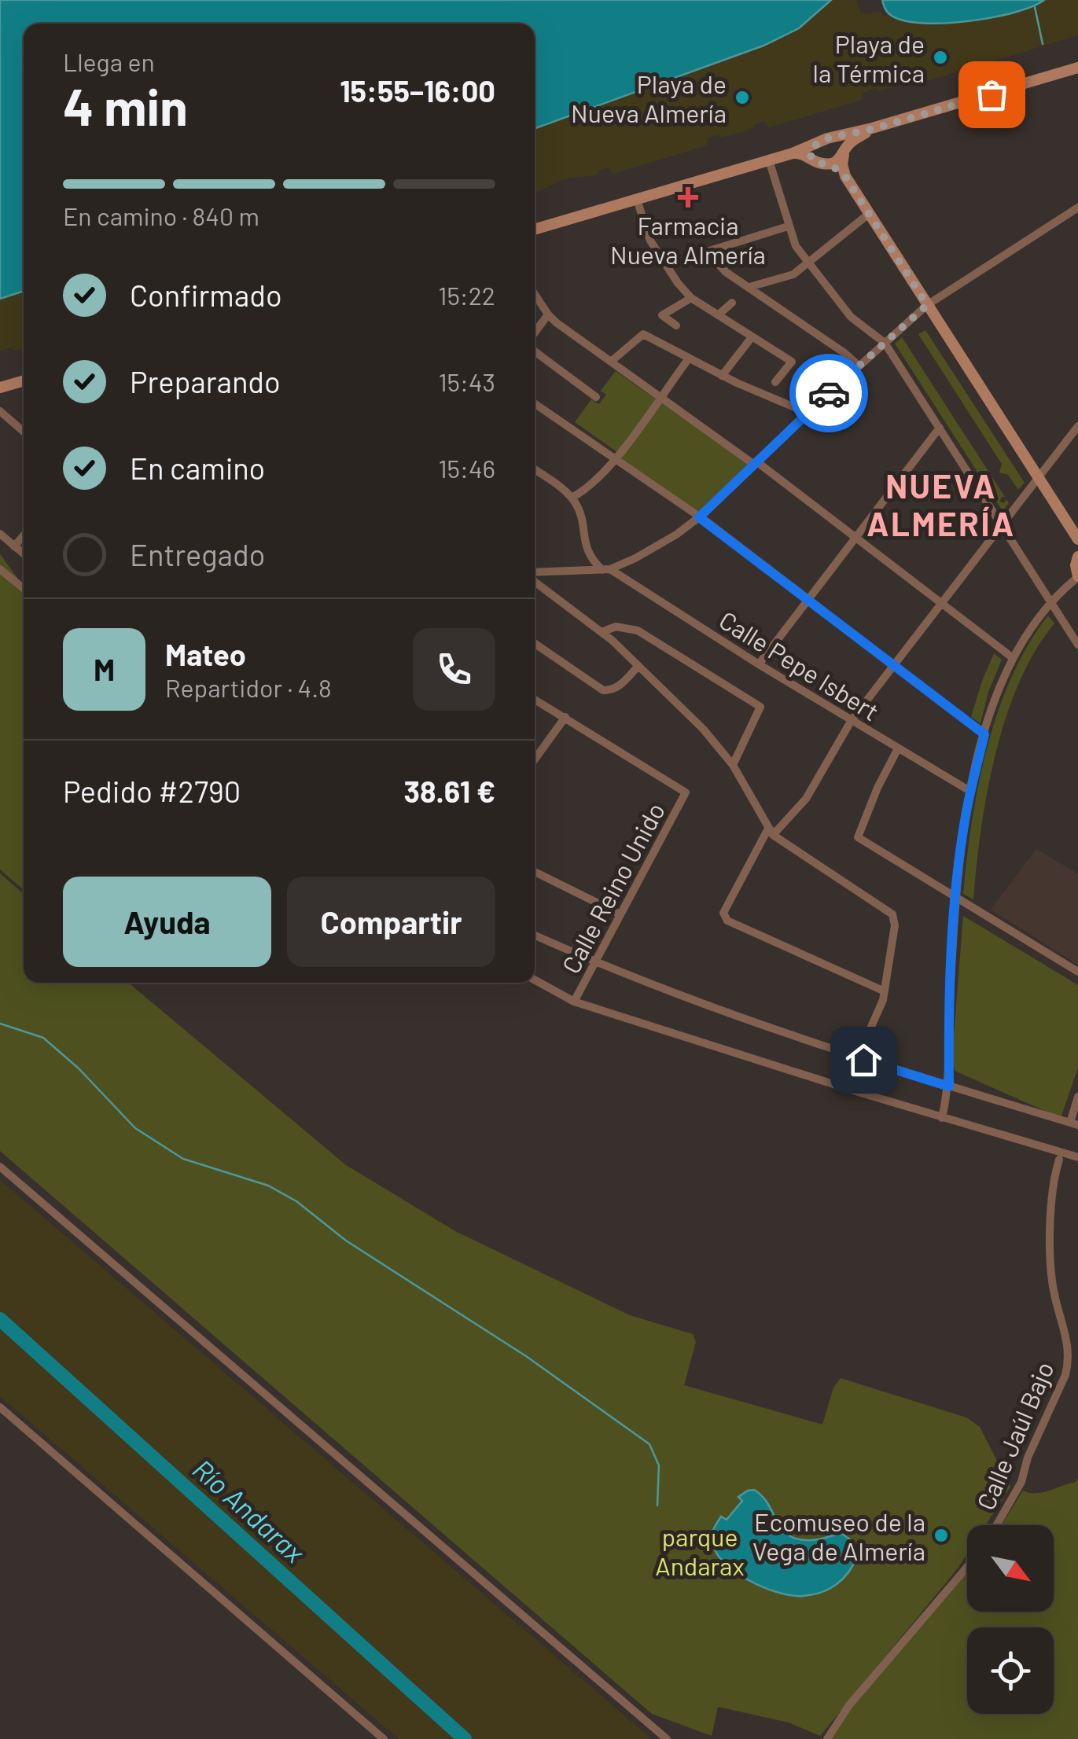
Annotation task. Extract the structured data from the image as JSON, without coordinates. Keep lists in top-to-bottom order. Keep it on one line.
{"streets":{"street":["Calle Pepe Isbert","Calle Reino Unido","Calle Jaúl Bajo"]},"districts":["NUEVA ALMERÍA"],"water":["Río Andarax"],"parks":["parque Andarax"],"places":{"other":["Playa de la Térmica","Playa de Nueva Almería","Ecomuseo de la Vega de Almería"],"health":["Farmacia Nueva Almería"]},"north":"bottom right","page":{"heading":["4 min","Llega en","15:55–16:00"],"panel":["Mateo","Repartidor · 4.8","Pedido #2790","38.61 €"],"bar":"En camino · 840 m","list":[["Confirmado","15:22"],["Preparando","15:43"],["En camino","15:46"],"Entregado"],"round":"M","buttons":["Ayuda","Compartir"]}}
